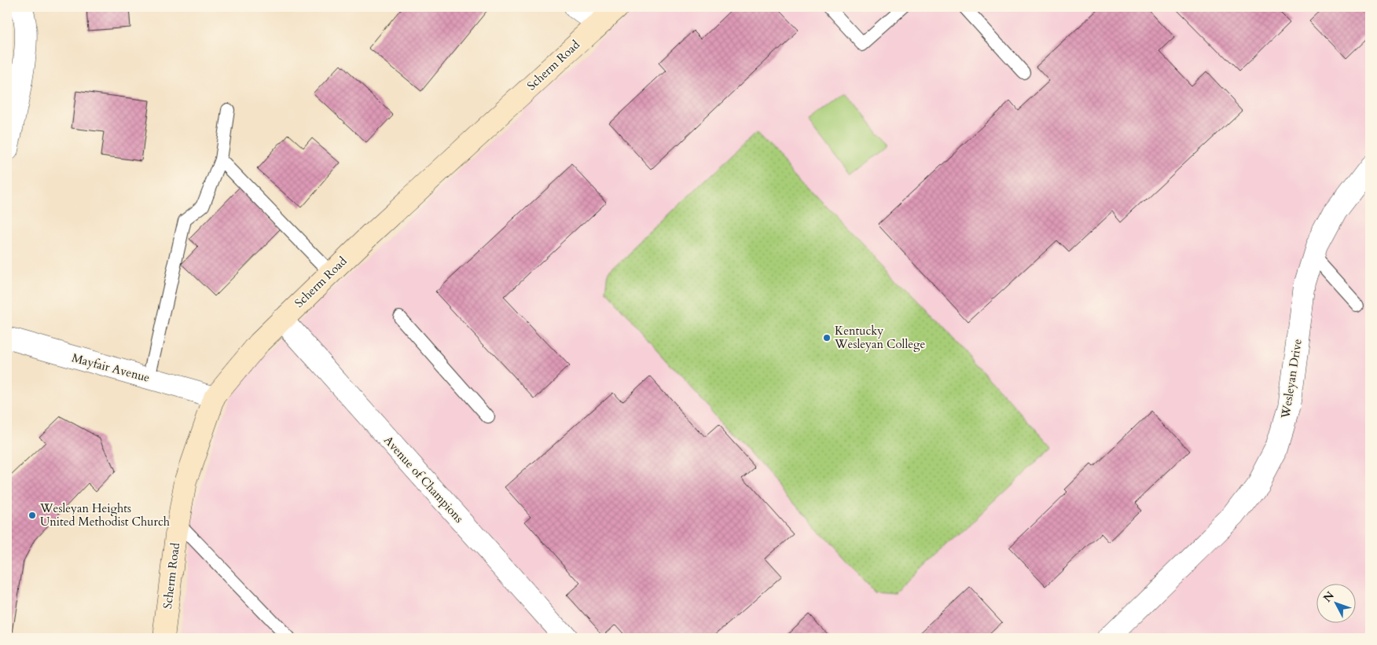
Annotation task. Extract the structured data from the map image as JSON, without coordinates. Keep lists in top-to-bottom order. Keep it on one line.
{"streets":{"street":["Scherm Road","Mayfair Avenue","Wesleyan Drive","Avenue of Champions"]},"crossings":[["Scherm Road","Mayfair Avenue"],["Scherm Road","Avenue of Champions"]],"places":["Kentucky Wesleyan College","Wesleyan Heights United Methodist Church"],"north":"top left"}
